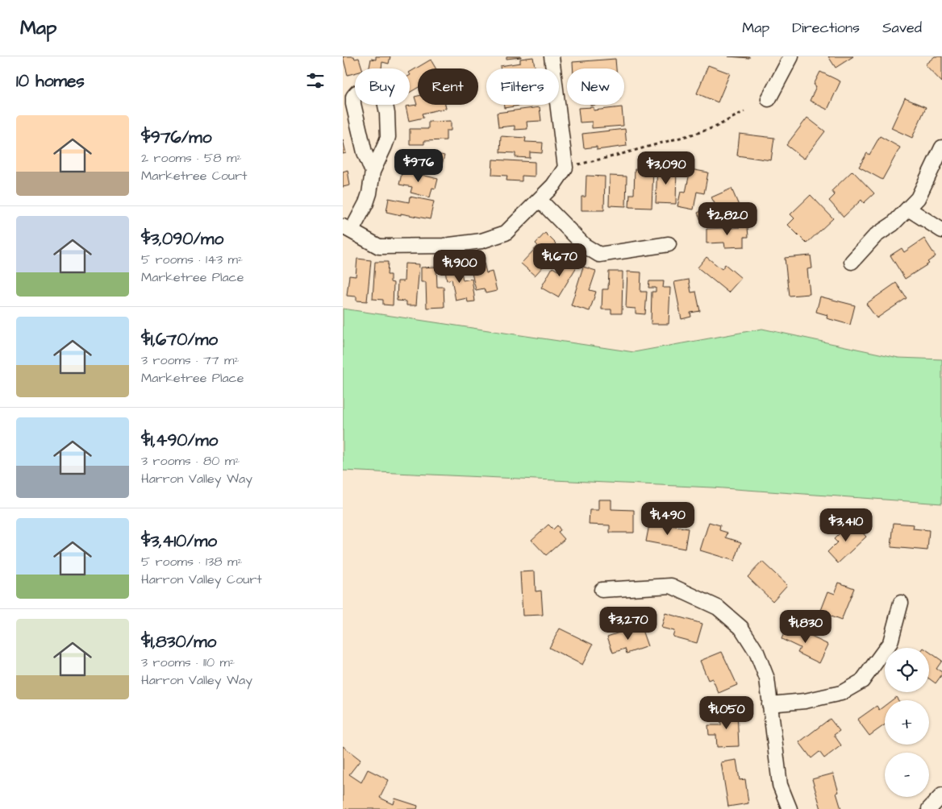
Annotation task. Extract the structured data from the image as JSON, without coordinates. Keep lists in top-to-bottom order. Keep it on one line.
{"page":{"header":"Map","nav":["Map","Directions","Saved"],"heading":"10 homes","chip":["Buy","Rent","Filters","New"],"list":[{"name":"$976/mo","note":"2 rooms · 58 m² · Marketree Court"},{"name":"$3,090/mo","note":"5 rooms · 143 m² · Marketree Place"},{"name":"$1,670/mo","note":"3 rooms · 77 m² · Marketree Place"},{"name":"$1,490/mo","note":"3 rooms · 80 m² · Harron Valley Way"},{"name":"$3,410/mo","note":"5 rooms · 138 m² · Harron Valley Court"},{"name":"$1,830/mo","note":"3 rooms · 110 m² · Harron Valley Way"}],"price":["$976","$3,090","$2,820","$1,670","$1,900","$1,490","$3,410","$3,270","$1,830","$1,050"],"map_buttons":["+","−"]}}
